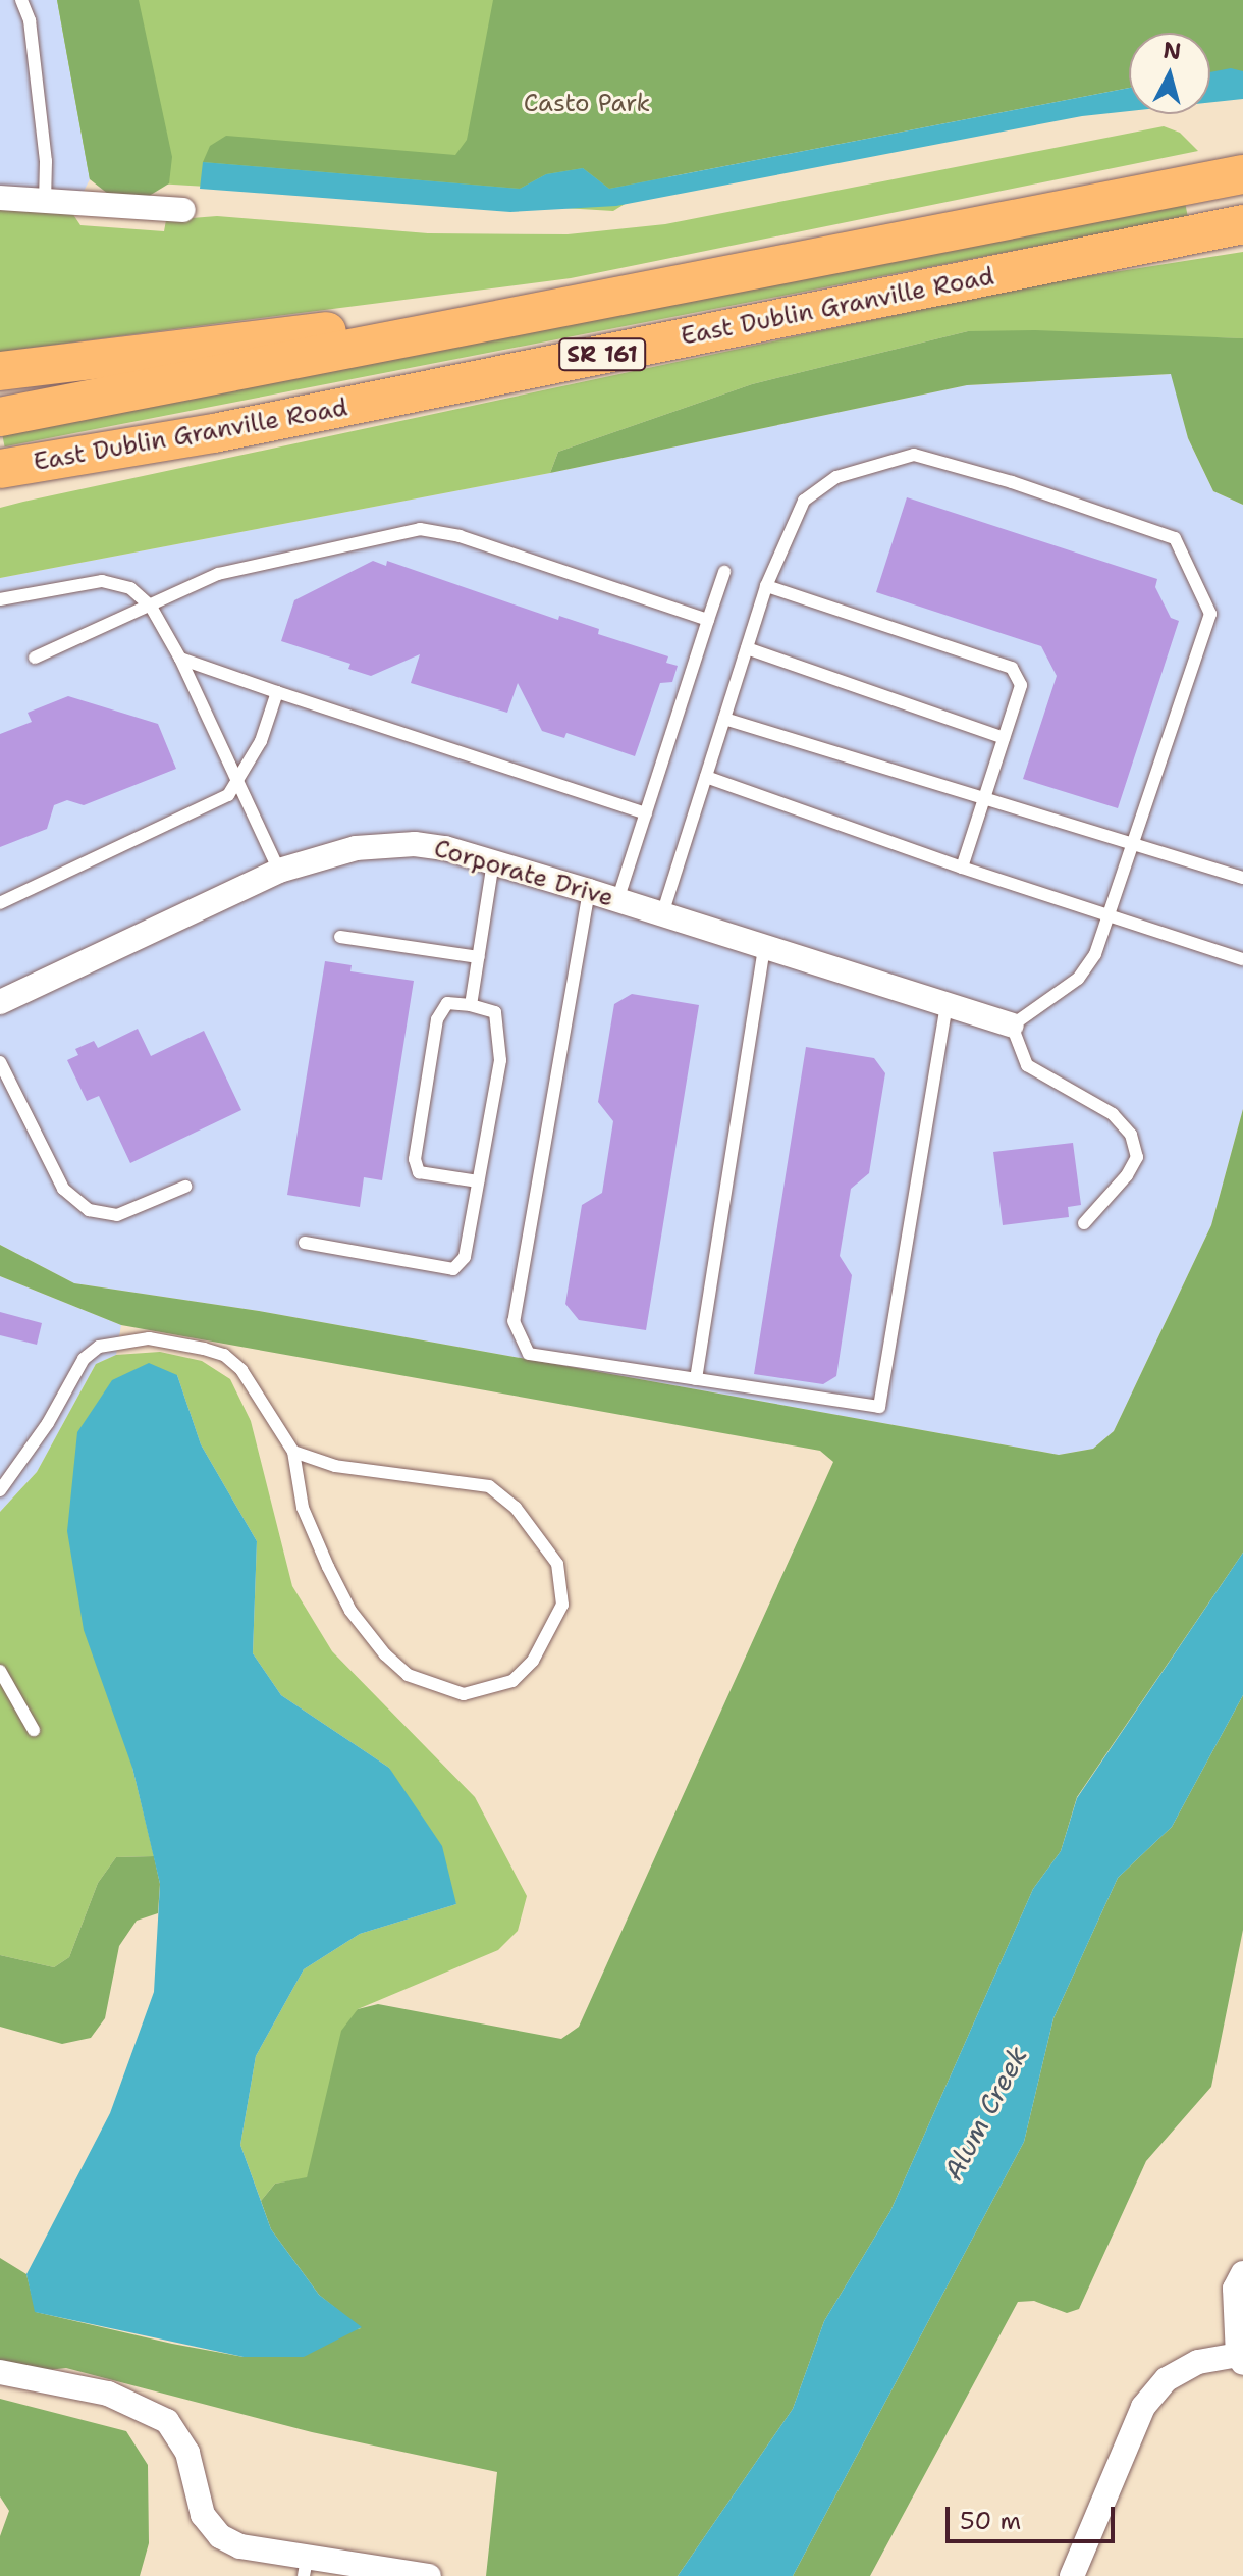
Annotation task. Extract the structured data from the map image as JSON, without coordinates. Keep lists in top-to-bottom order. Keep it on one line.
{"streets":{"main road":["East Dublin Granville Road","SR 161"],"street":["Corporate Drive"]},"water":["Alum Creek"],"parks":["Casto Park"],"scale_bar":"50 m","north":"top"}
